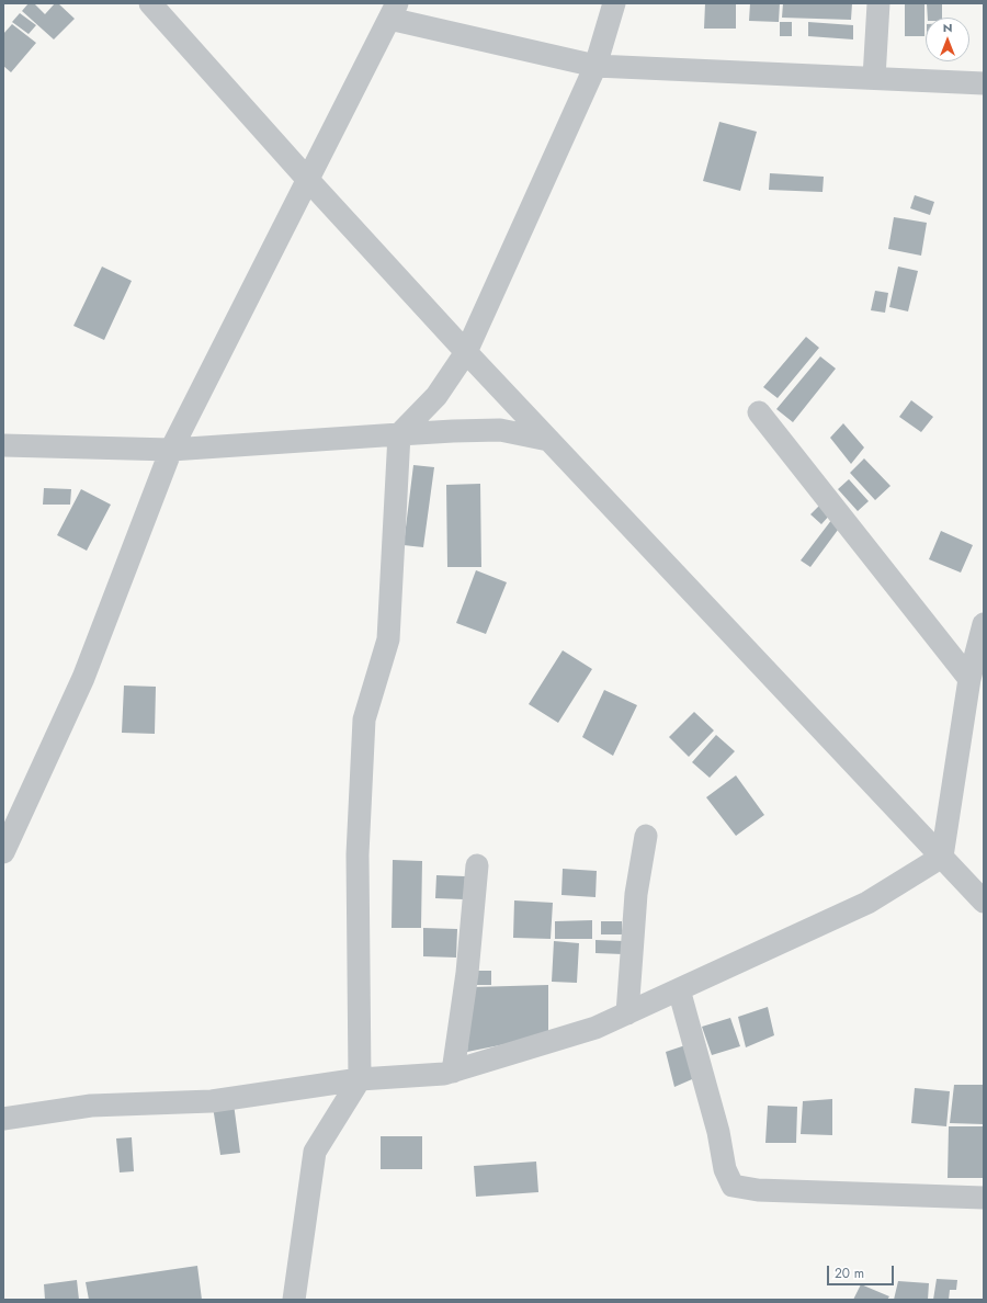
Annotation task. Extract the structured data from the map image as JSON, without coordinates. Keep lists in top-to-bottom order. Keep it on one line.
{"scale_bar":"20 m","north":"top"}
